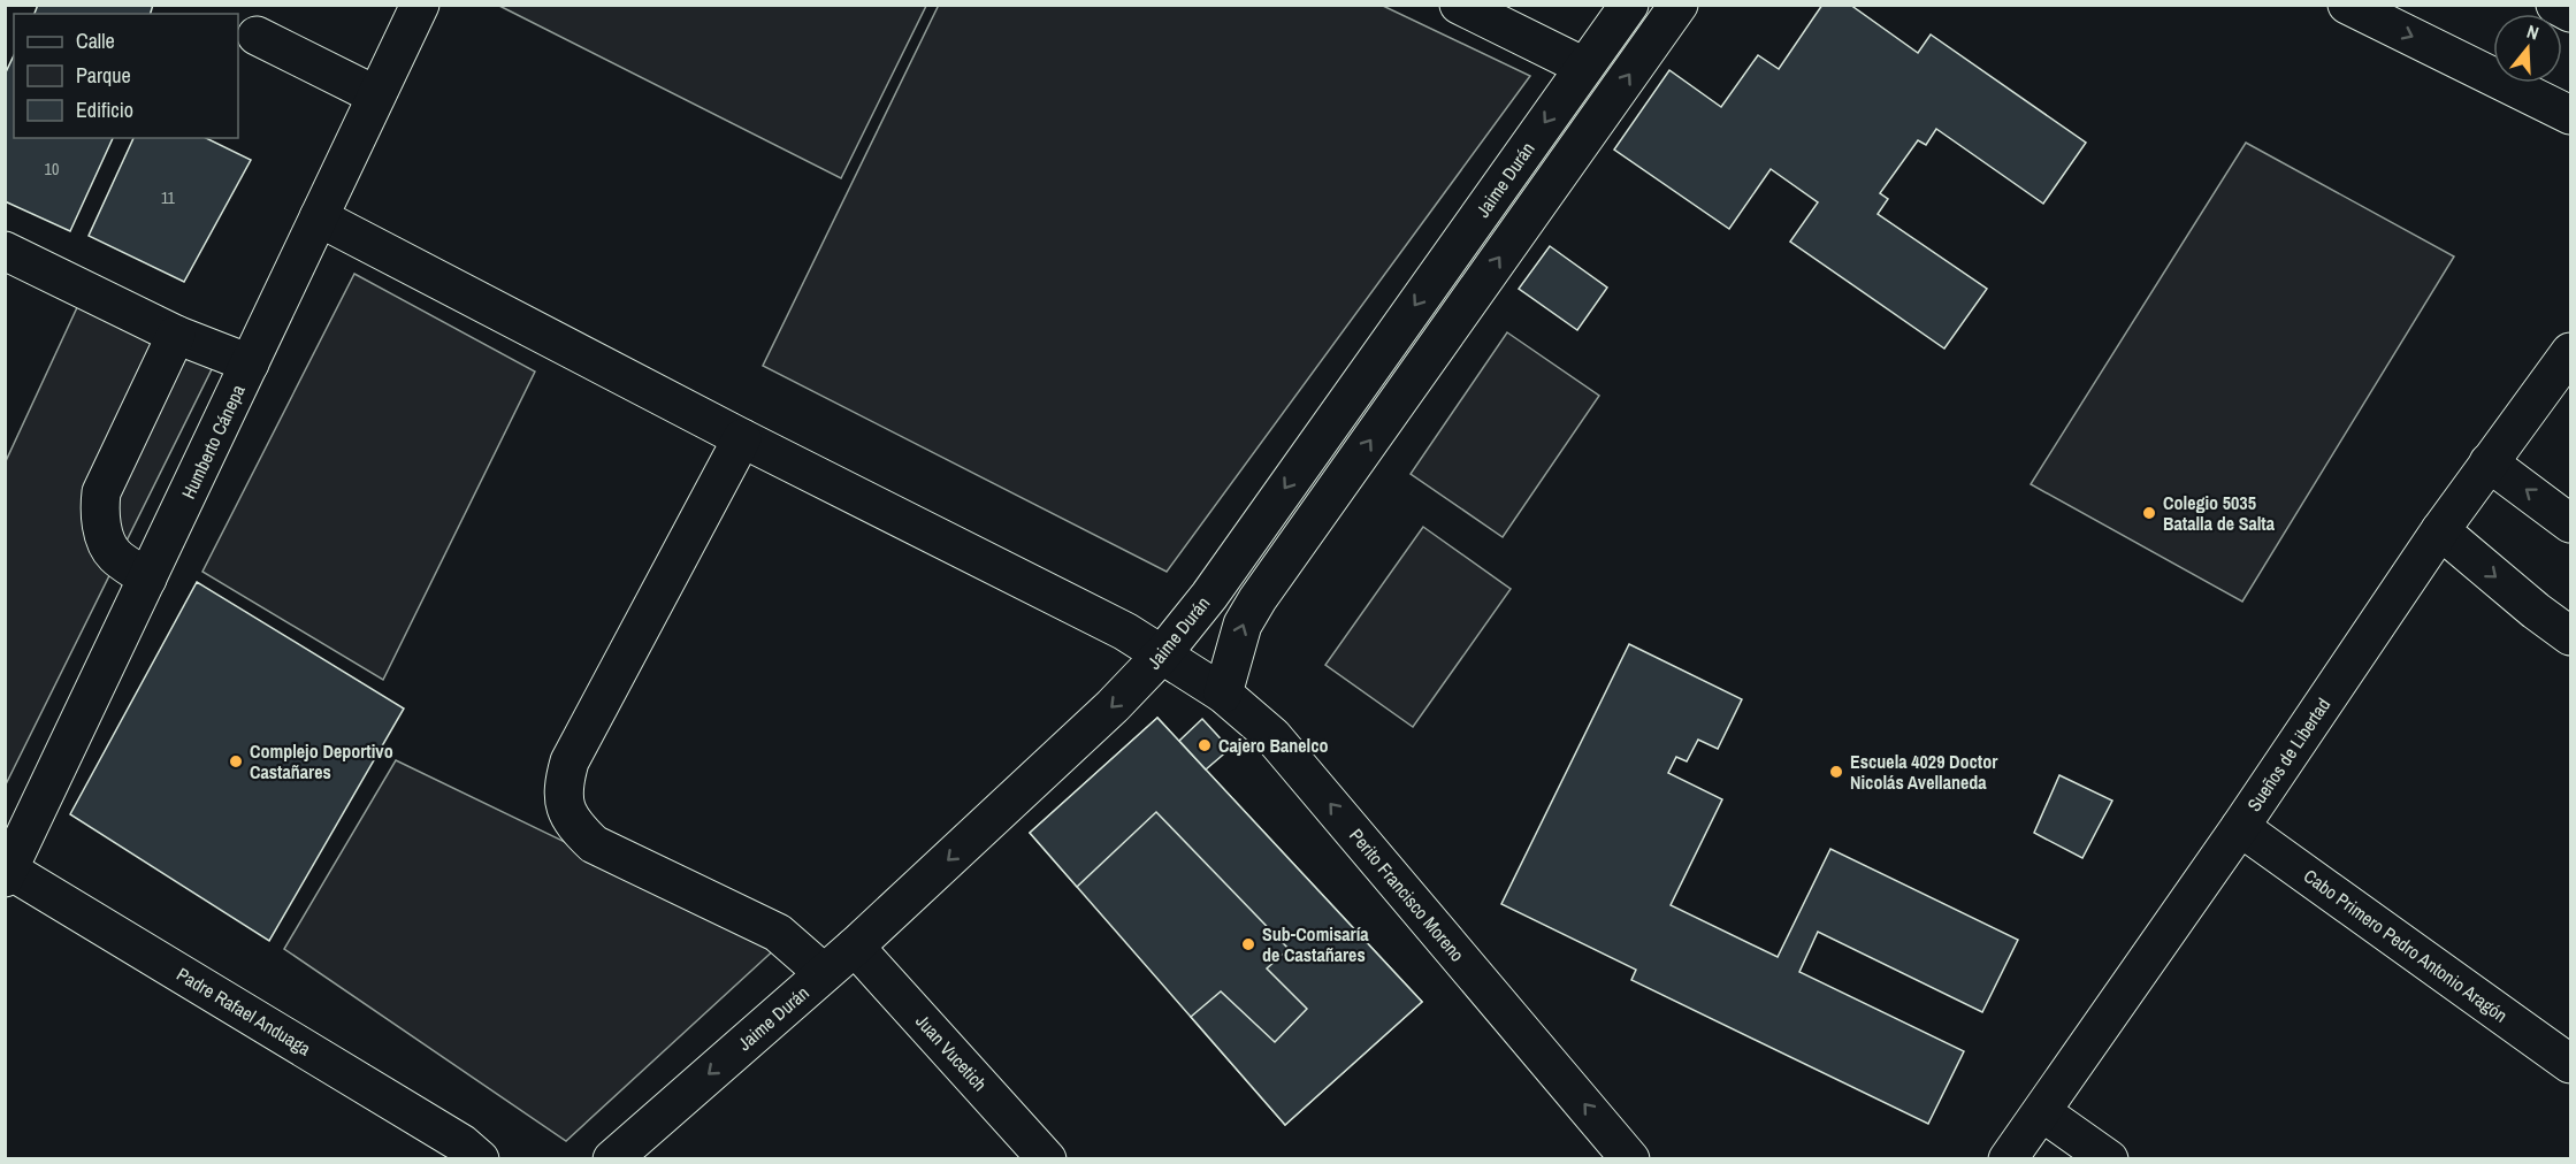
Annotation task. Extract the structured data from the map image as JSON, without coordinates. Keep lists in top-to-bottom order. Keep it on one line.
{"streets":{"street":["Jaime Durán","Humberto Cánepa","Sueños de Libertad","Perito Francisco Moreno","Cabo Primero Pedro Antonio Aragón","Padre Rafael Anduaga","Juan Vucetich"]},"crossings":[["Jaime Durán","Perito Francisco Moreno"],["Jaime Durán","Juan Vucetich"],["Humberto Cánepa","Perito Francisco Moreno"],["Humberto Cánepa","Padre Rafael Anduaga"],["Sueños de Libertad","Cabo Primero Pedro Antonio Aragón"]],"one_way":["Perito Francisco Moreno"],"places":["Colegio 5035 Batalla de Salta","Cajero Banelco","Complejo Deportivo Castañares","Escuela 4029 Doctor Nicolás Avellaneda","Sub-Comisaría de Castañares"],"house_numbers":["10","11"],"legend":["Calle","Parque","Edificio"],"north":"top"}
